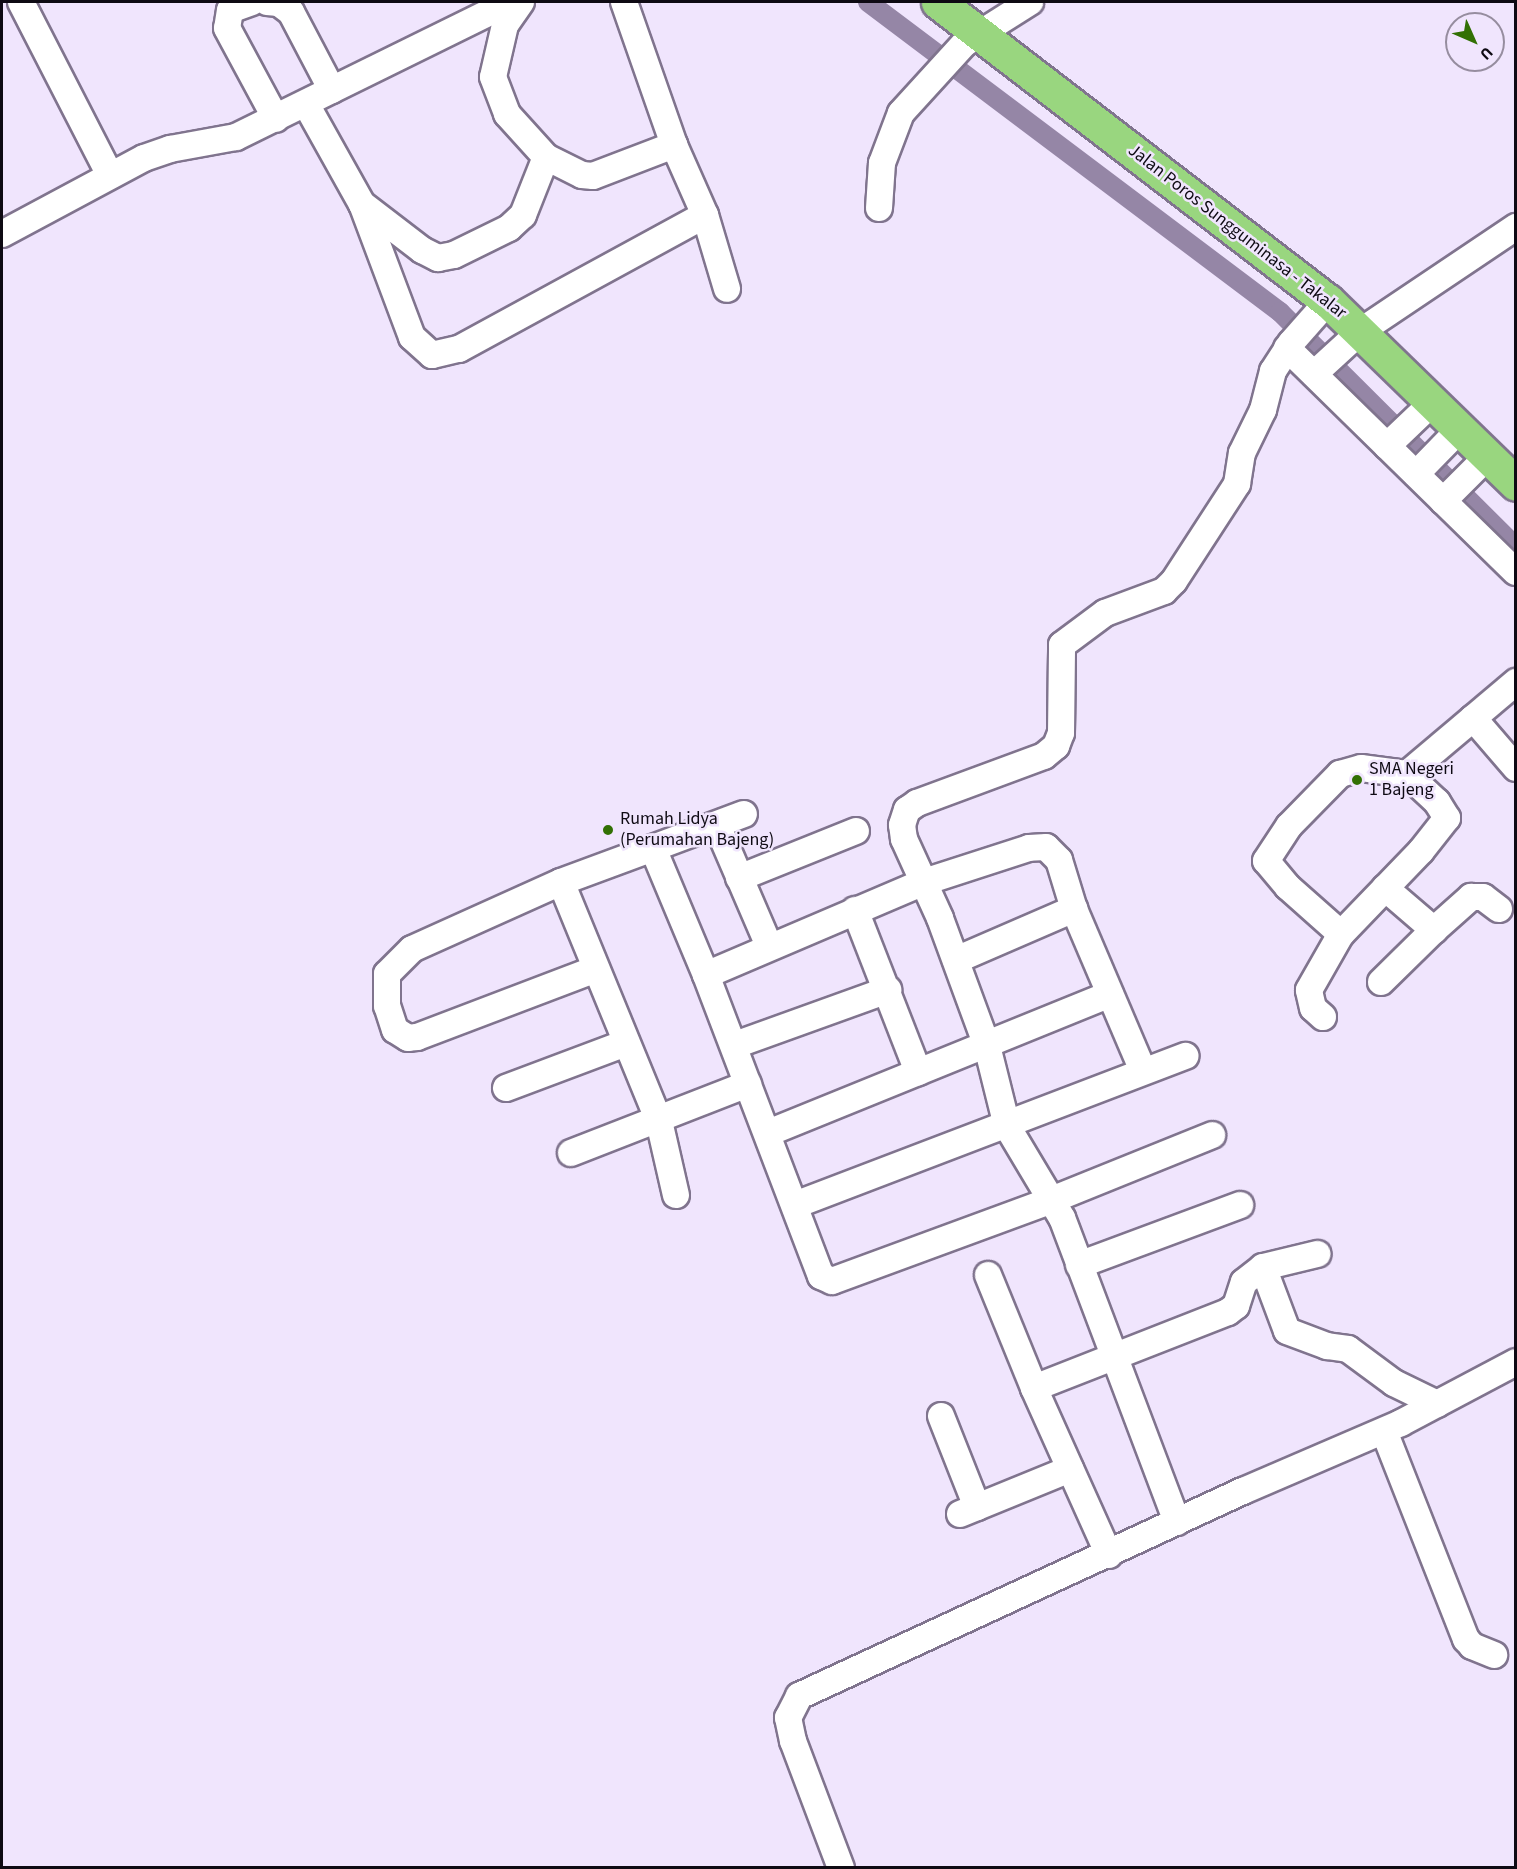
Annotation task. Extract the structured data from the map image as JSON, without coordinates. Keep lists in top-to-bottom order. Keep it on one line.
{"streets":{"highway":["Jalan Poros Sungguminasa - Takalar"]},"places":["SMA Negeri 1 Bajeng","Rumah Lidya (Perumahan Bajeng)"],"north":"bottom right"}
